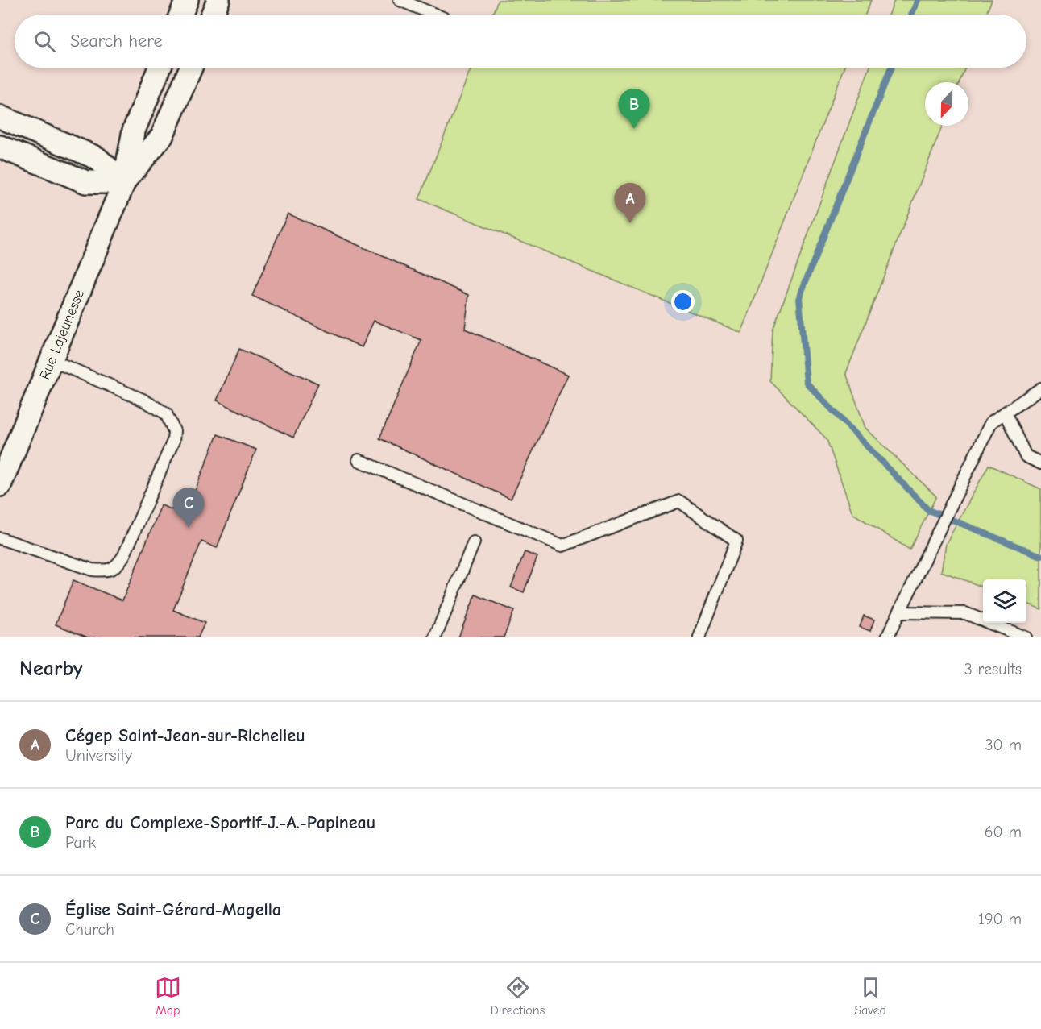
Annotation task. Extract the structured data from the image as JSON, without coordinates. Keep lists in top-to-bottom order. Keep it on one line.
{"streets":{"street":["Rue Lajeunesse"]},"north":"bottom","page":{"search":"Search here","pins":["B","A","C"],"heading":["Nearby","3 results"],"list":[{"mark":"A","name":"Cégep Saint-Jean-sur-Richelieu","note":"University","value":"30 m"},{"mark":"B","name":"Parc du Complexe-Sportif-J.-A.-Papineau","note":"Park","value":"60 m"},{"mark":"C","name":"Église Saint-Gérard-Magella","note":"Church","value":"190 m"}],"nav":["Map","Directions","Saved"]}}
